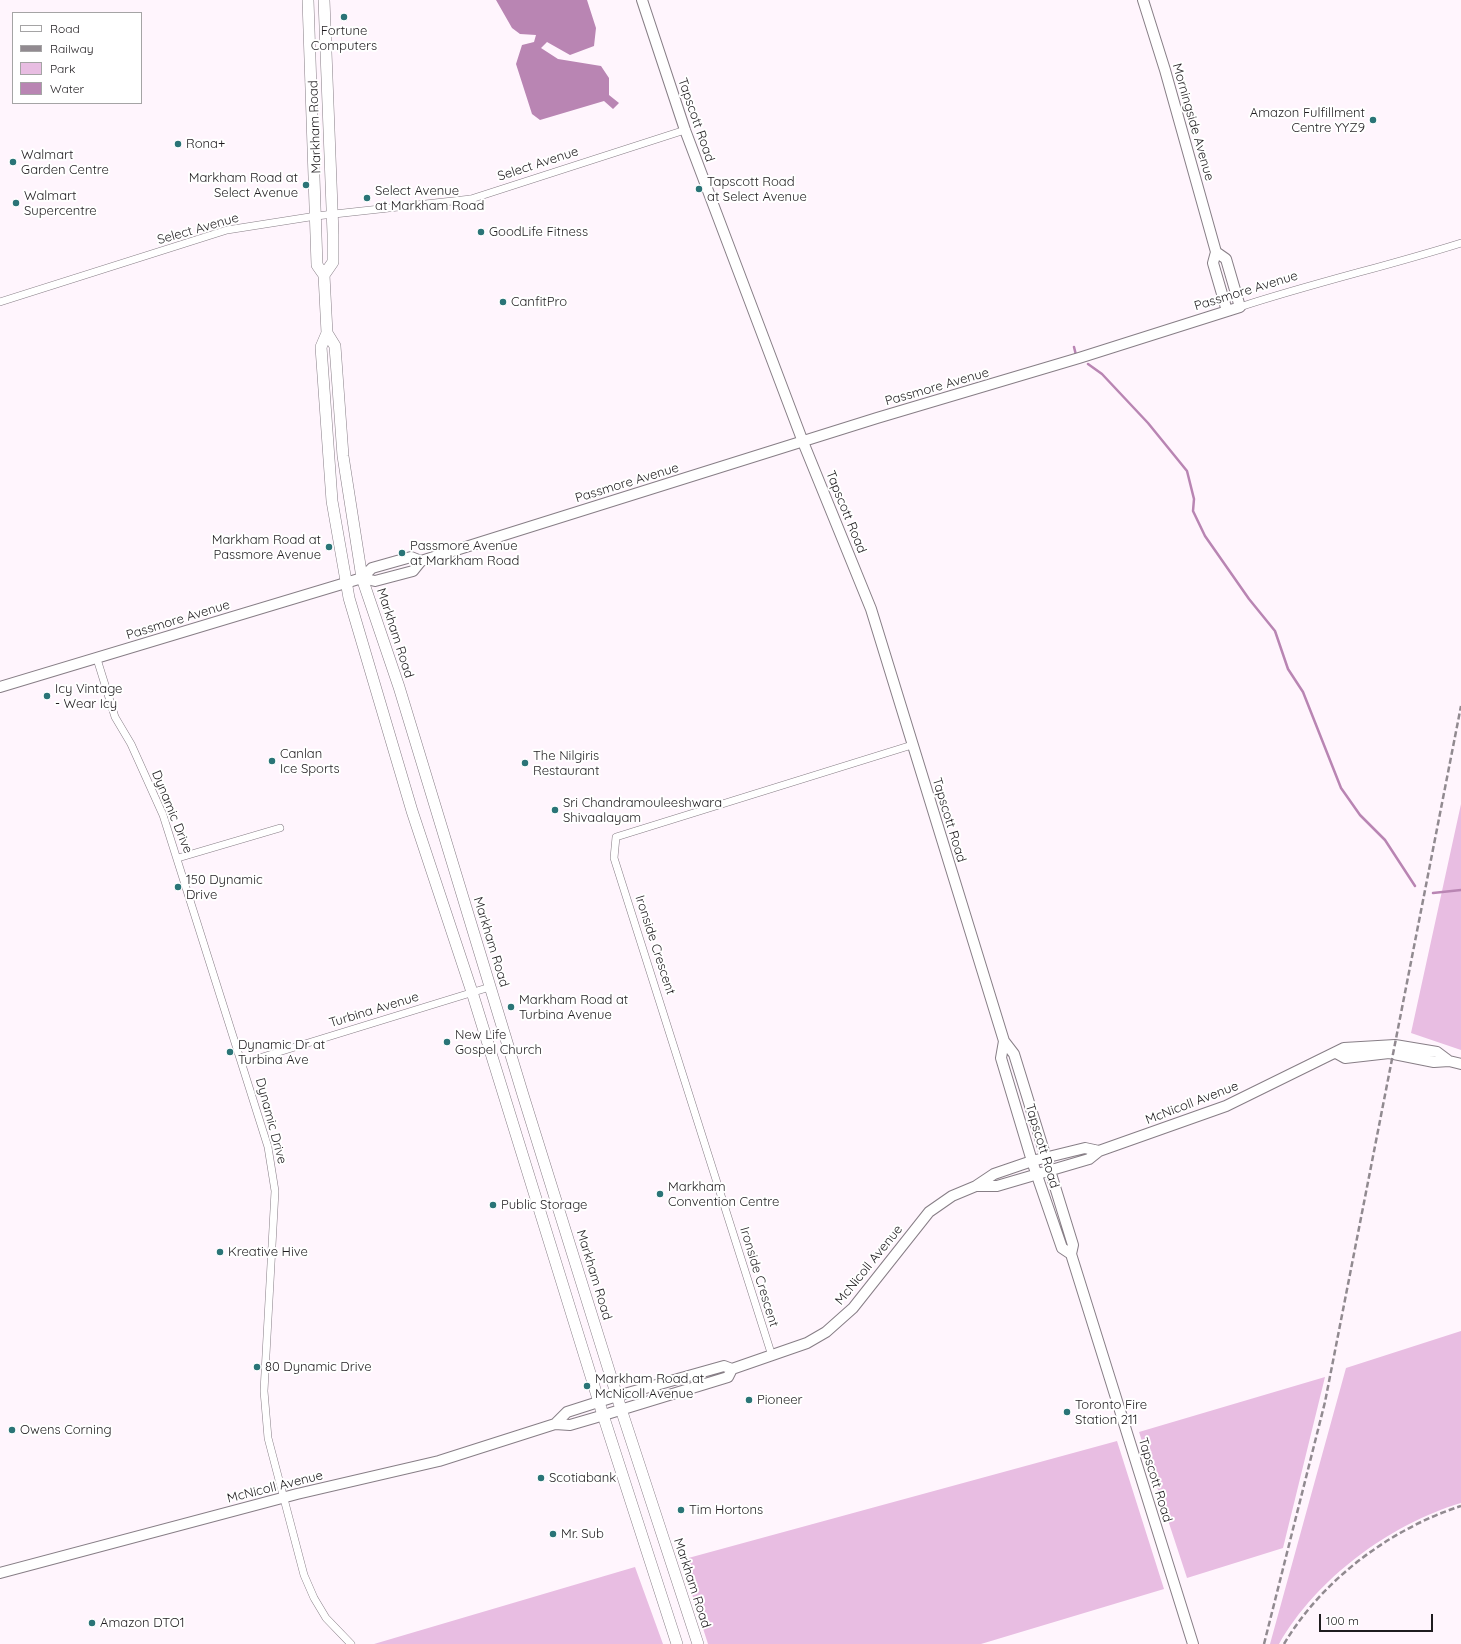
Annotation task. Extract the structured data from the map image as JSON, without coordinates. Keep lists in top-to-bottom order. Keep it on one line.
{"streets":{"main road":["Markham Road"],"street":["Tapscott Road","Morningside Avenue","Select Avenue","Passmore Avenue","Dynamic Drive","Ironside Crescent","Turbina Avenue","McNicoll Avenue"]},"crossings":[["Tapscott Road","Select Avenue"],["Tapscott Road","Passmore Avenue"],["Tapscott Road","Ironside Crescent"],["Tapscott Road","McNicoll Avenue"],["Morningside Avenue","Passmore Avenue"],["Markham Road","Select Avenue"],["Markham Road","Passmore Avenue"],["Markham Road","Turbina Avenue"],["Markham Road","McNicoll Avenue"],["Passmore Avenue","Dynamic Drive"],["Dynamic Drive","Turbina Avenue"],["Dynamic Drive","McNicoll Avenue"],["Ironside Crescent","McNicoll Avenue"]],"places":["Fortune Computers","Amazon Fulfillment Centre YYZ9","Rona+","Walmart Garden Centre","Markham Road at Select Avenue","Tapscott Road at Select Avenue","Select Avenue at Markham Road","Walmart Supercentre","GoodLife Fitness","CanfitPro","Markham Road at Passmore Avenue","Passmore Avenue at Markham Road","Icy Vintage - Wear Icy","Canlan Ice Sports","The Nilgiris Restaurant","Sri Chandramouleeshwara Shivaalayam","150 Dynamic Drive","Markham Road at Turbina Avenue","New Life Gospel Church","Dynamic Dr at Turbina Ave","Markham Convention Centre","Public Storage","Kreative Hive","80 Dynamic Drive","Markham Road at McNicoll Avenue","Pioneer","Toronto Fire Station 211","Owens Corning","Scotiabank","Tim Hortons","Mr. Sub","Amazon DTO1"],"legend":["Road","Railway","Park","Water"],"scale_bar":"100 m"}
